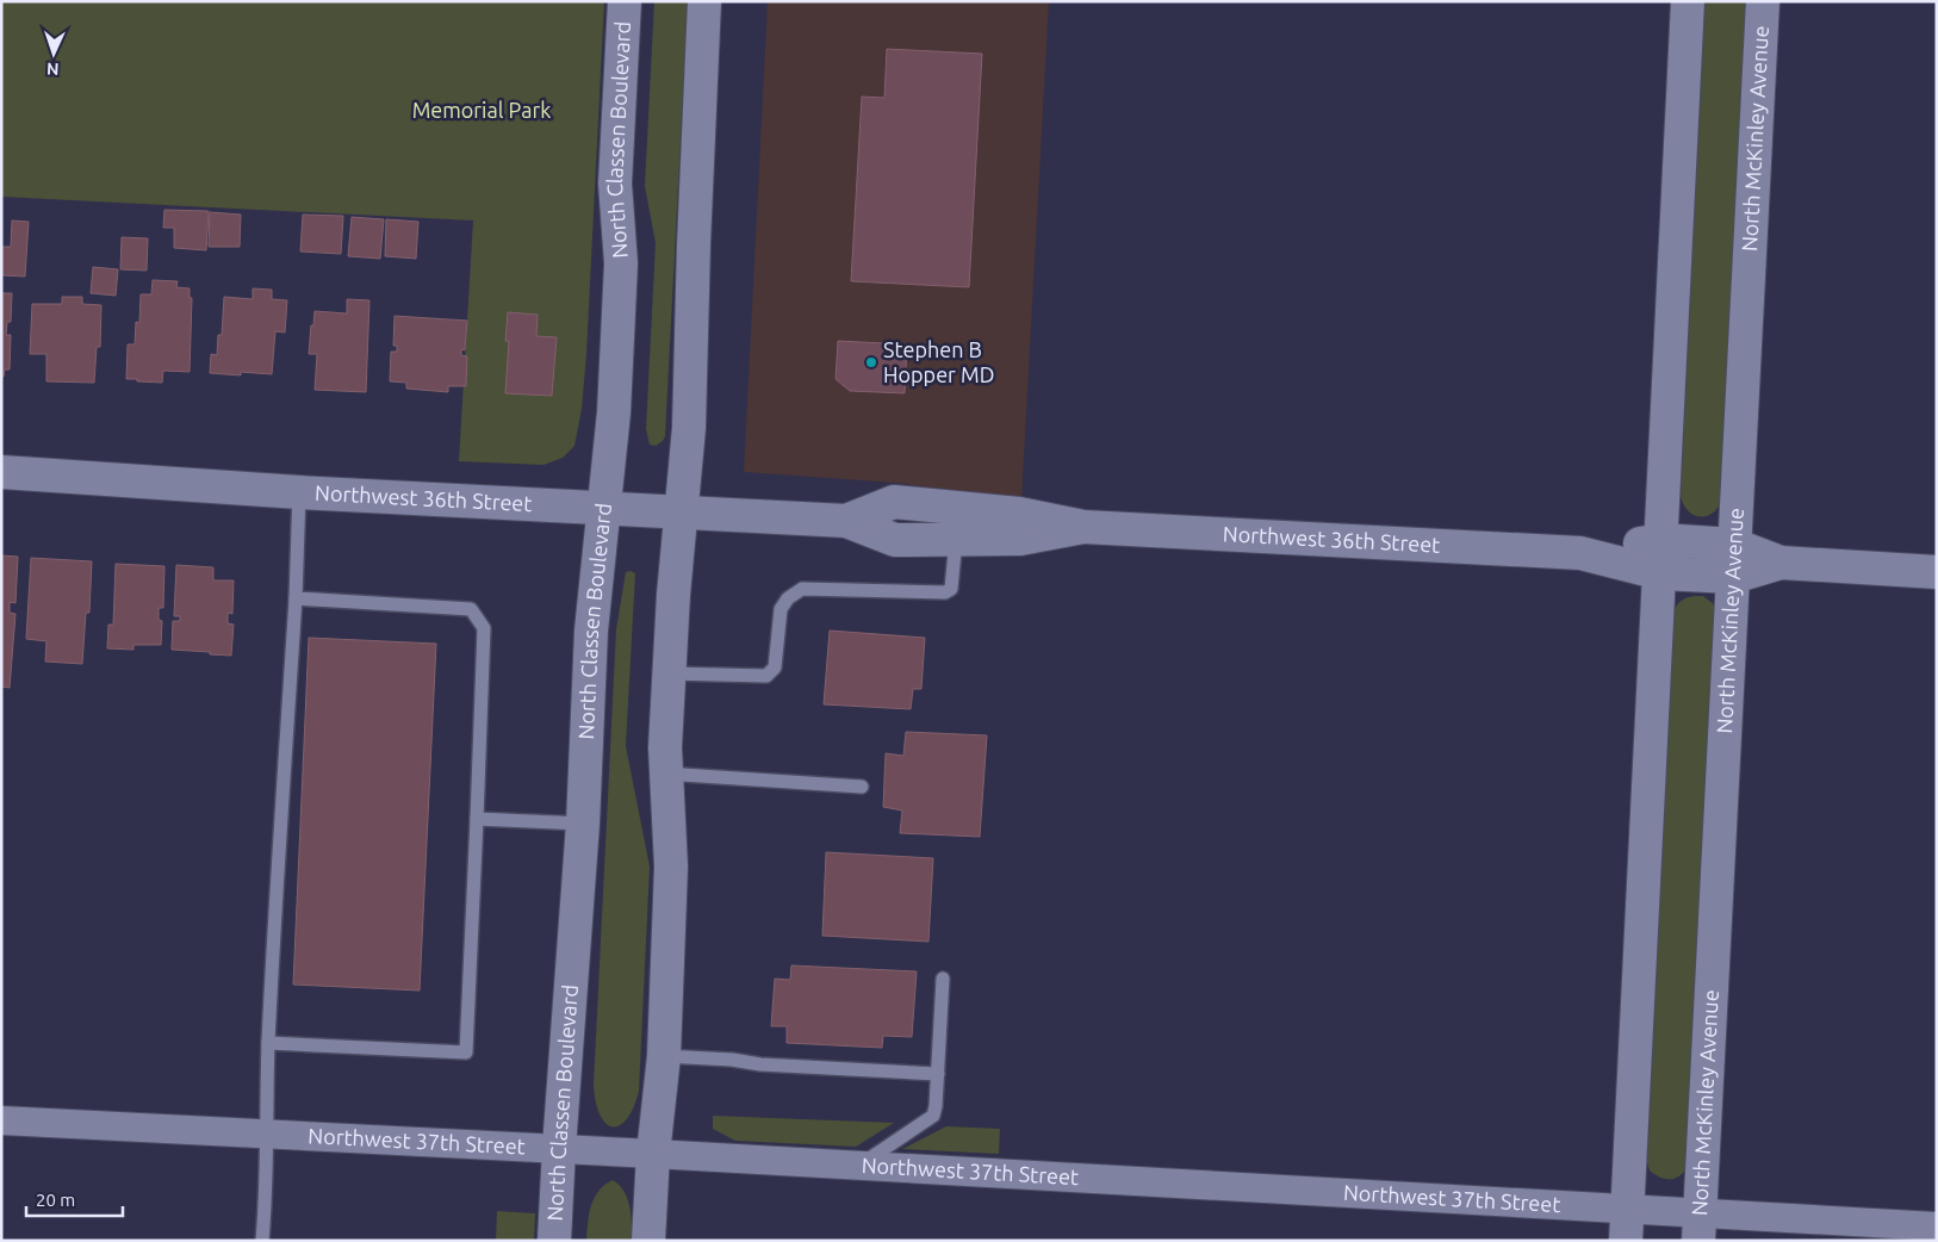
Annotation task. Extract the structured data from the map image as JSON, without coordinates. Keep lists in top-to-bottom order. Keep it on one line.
{"streets":{"street":["North Classen Boulevard","North McKinley Avenue","Northwest 36th Street","Northwest 37th Street"]},"crossings":[["North Classen Boulevard","Northwest 36th Street"],["North Classen Boulevard","Northwest 37th Street"],["North McKinley Avenue","Northwest 36th Street"],["North McKinley Avenue","Northwest 37th Street"]],"parks":["Memorial Park"],"places":["Stephen B Hopper MD"],"scale_bar":"20 m","north":"bottom"}
